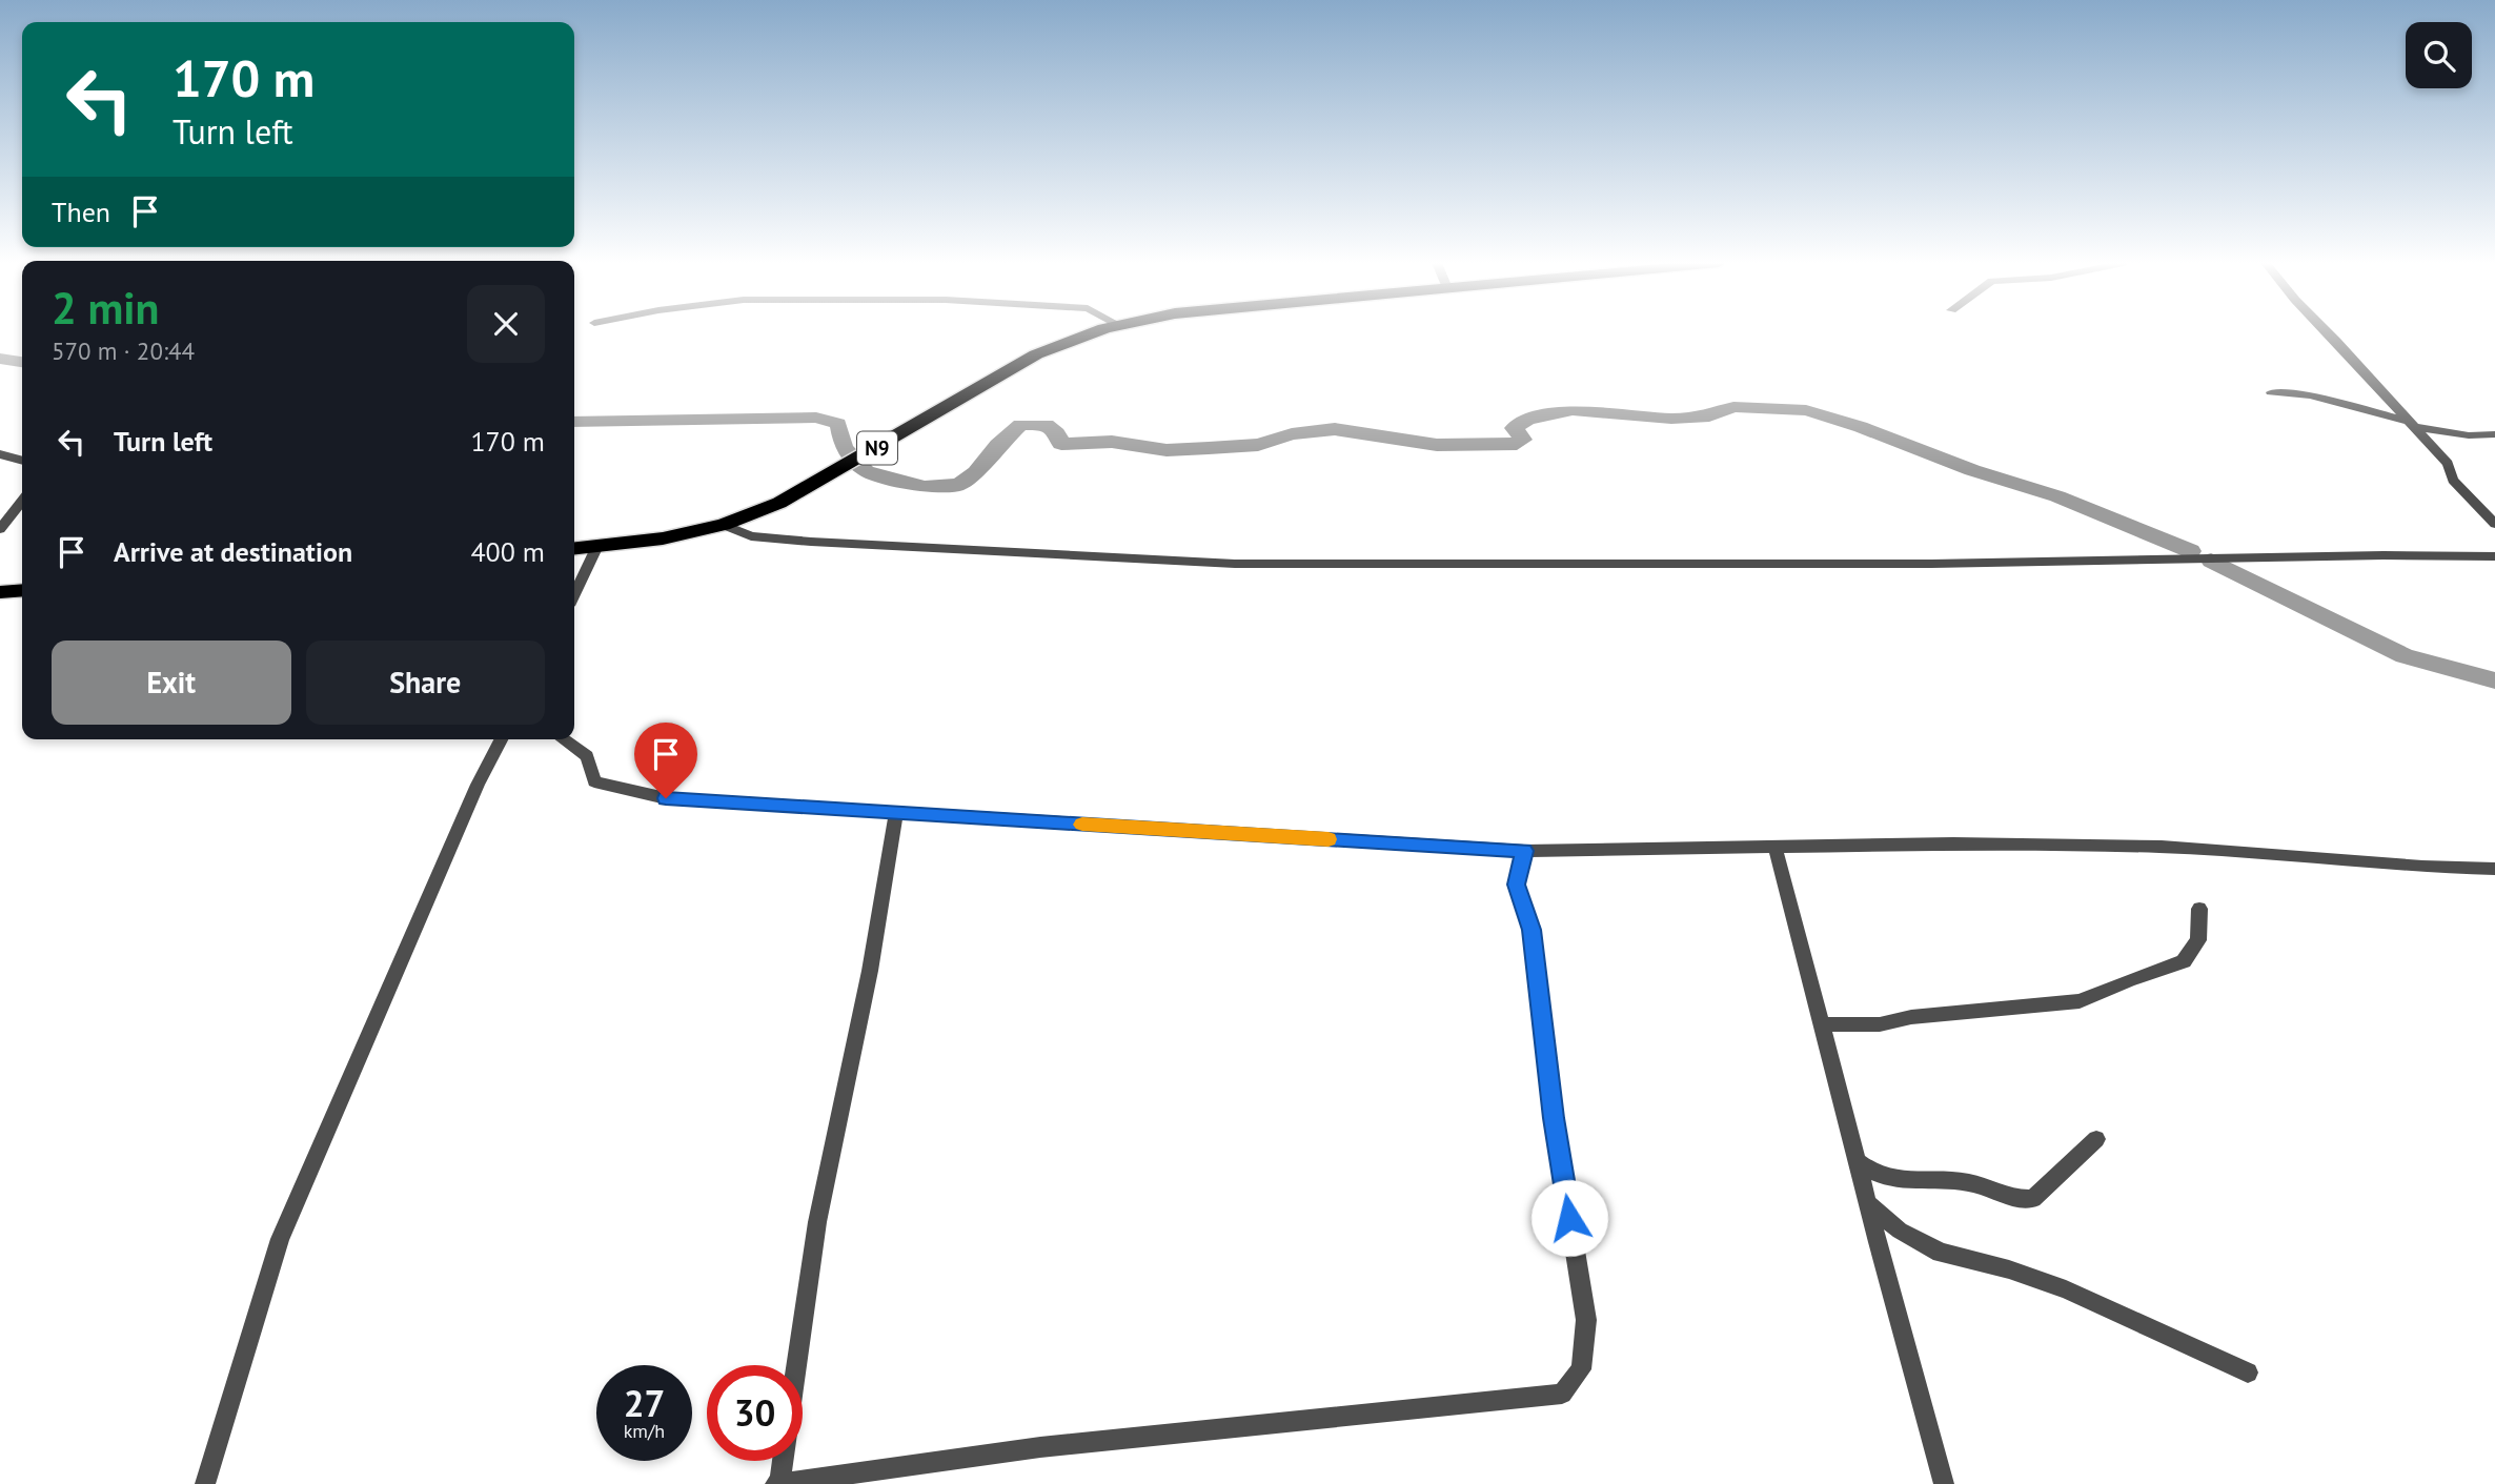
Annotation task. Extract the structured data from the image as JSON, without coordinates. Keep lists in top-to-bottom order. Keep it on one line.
{"streets":{"highway":["N9"]},"page":{"turn":["170 m","Turn left"],"then":"Then","heading":["2 min","570 m · 20:44"],"list":[{"name":"Turn left","value":"170 m"},{"name":"Arrive at destination","value":"400 m"}],"buttons":["Exit","Share"],"speed":"27 km/h","limit":"30"}}
